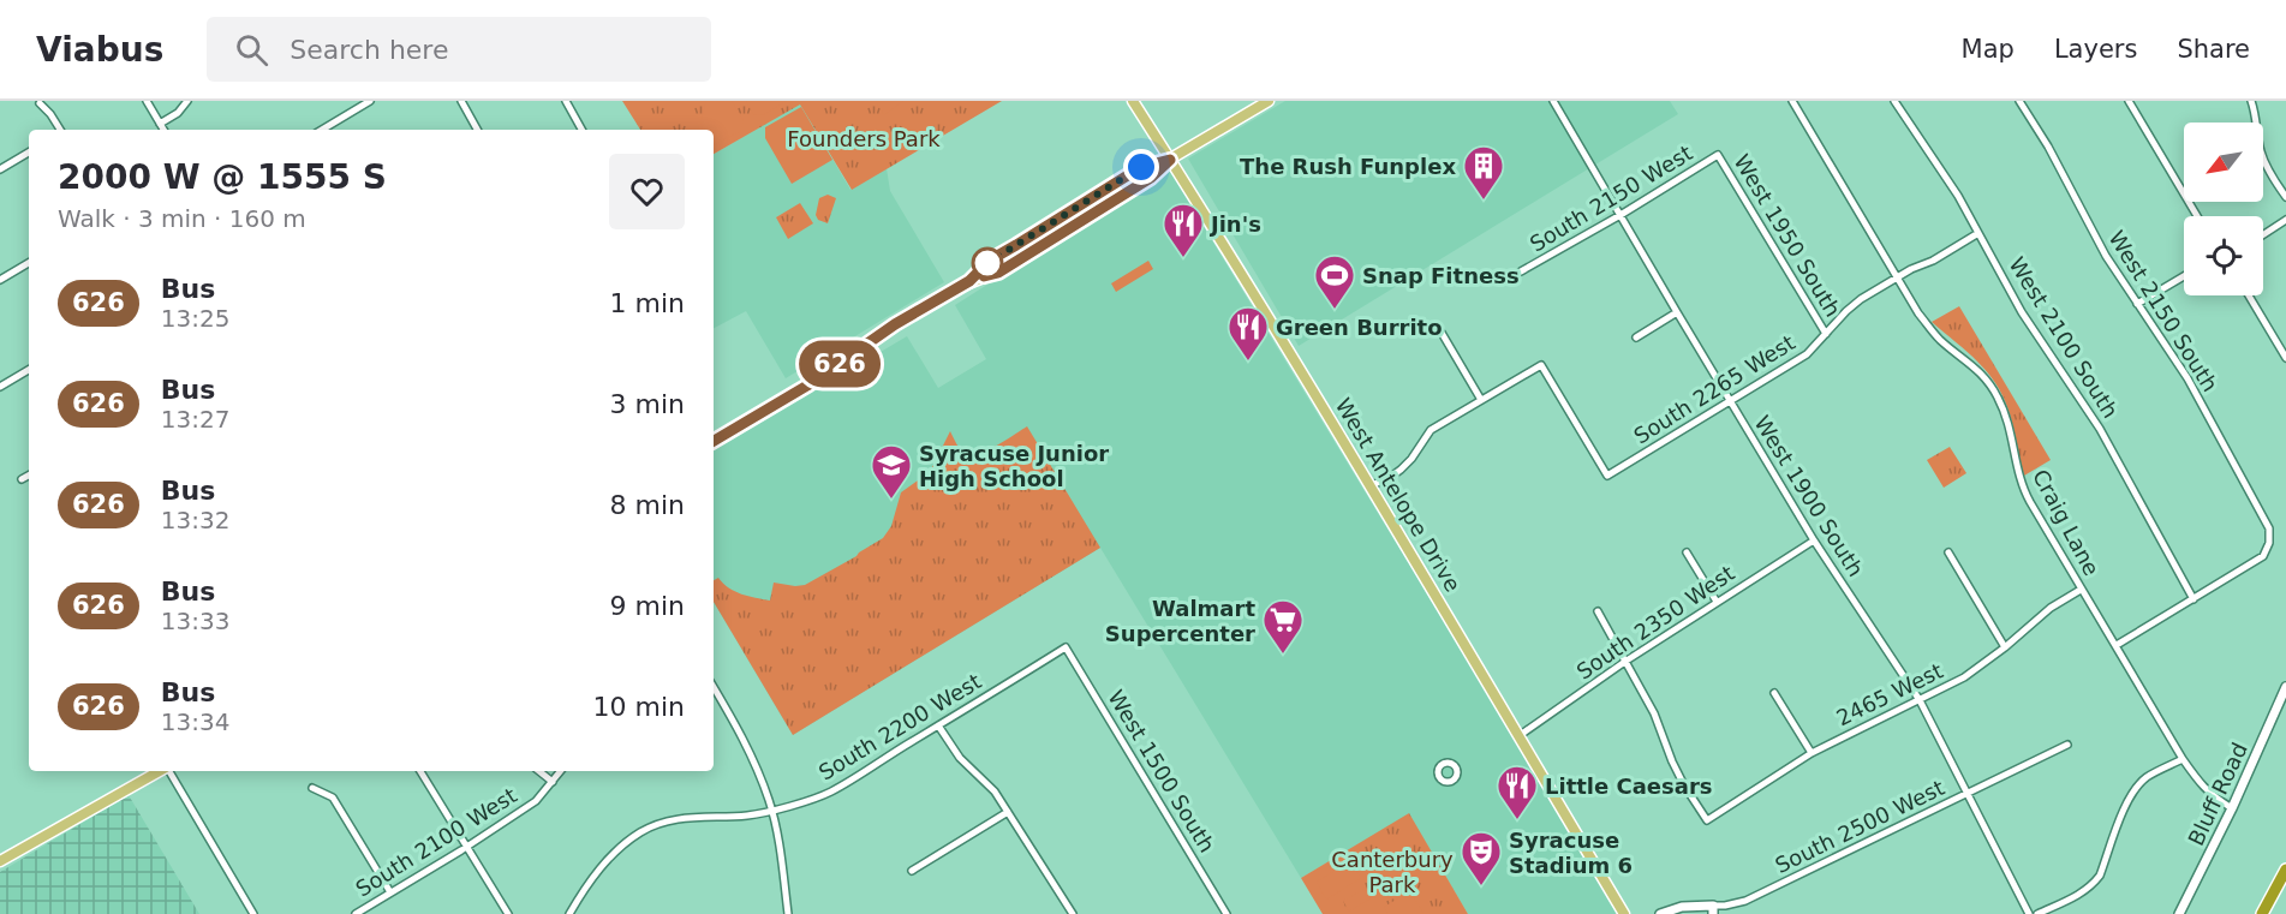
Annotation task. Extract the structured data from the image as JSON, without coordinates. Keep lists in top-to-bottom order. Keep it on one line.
{"streets":{"main road":["West Antelope Drive"],"street":["South 2150 West","West 1950 South","West 2150 South","West 2100 South","South 2265 West","West 1900 South","Craig Lane","South 2350 West","2465 West","South 2200 West","West 1500 South","Bluff Road","South 2500 West","South 2100 West"]},"crossings":[["South 2150 West","West 1950 South"],["South 2150 West","West 1900 South"],["West 1950 South","South 2265 West"],["West 2150 South","West 2100 South"],["West 2100 South","South 2265 West"],["South 2265 West","West 1900 South"],["South 2265 West","Craig Lane"],["West Antelope Drive","South 2350 West"],["West 1900 South","South 2350 West"],["West 1900 South","2465 West"],["West 1900 South","South 2500 West"],["Craig Lane","2465 West"],["Craig Lane","Bluff Road"],["South 2350 West","2465 West"],["South 2200 West","West 1500 South"]],"parks":["Founders Park","Canterbury Park"],"places":{"building":["The Rush Funplex"],"restaurant":["Jin's","Green Burrito","Little Caesars"],"sports":["Snap Fitness"],"school or university":["Syracuse Junior High School"],"supermarket":["Walmart Supercenter"],"theatre":["Syracuse Stadium 6"]},"lines":["bus line 626"],"north":"bottom left","page":{"header":"Viabus","search":"Search here","nav":["Map","Layers","Share"],"on_map":"626","heading":["2000 W @ 1555 S","Walk · 3 min · 160 m"],"list":[{"mark":"626","name":"Bus","note":"13:25","value":"1 min"},{"mark":"626","name":"Bus","note":"13:27","value":"3 min"},{"mark":"626","name":"Bus","note":"13:32","value":"8 min"},{"mark":"626","name":"Bus","note":"13:33","value":"9 min"},{"mark":"626","name":"Bus","note":"13:34","value":"10 min"}]}}
